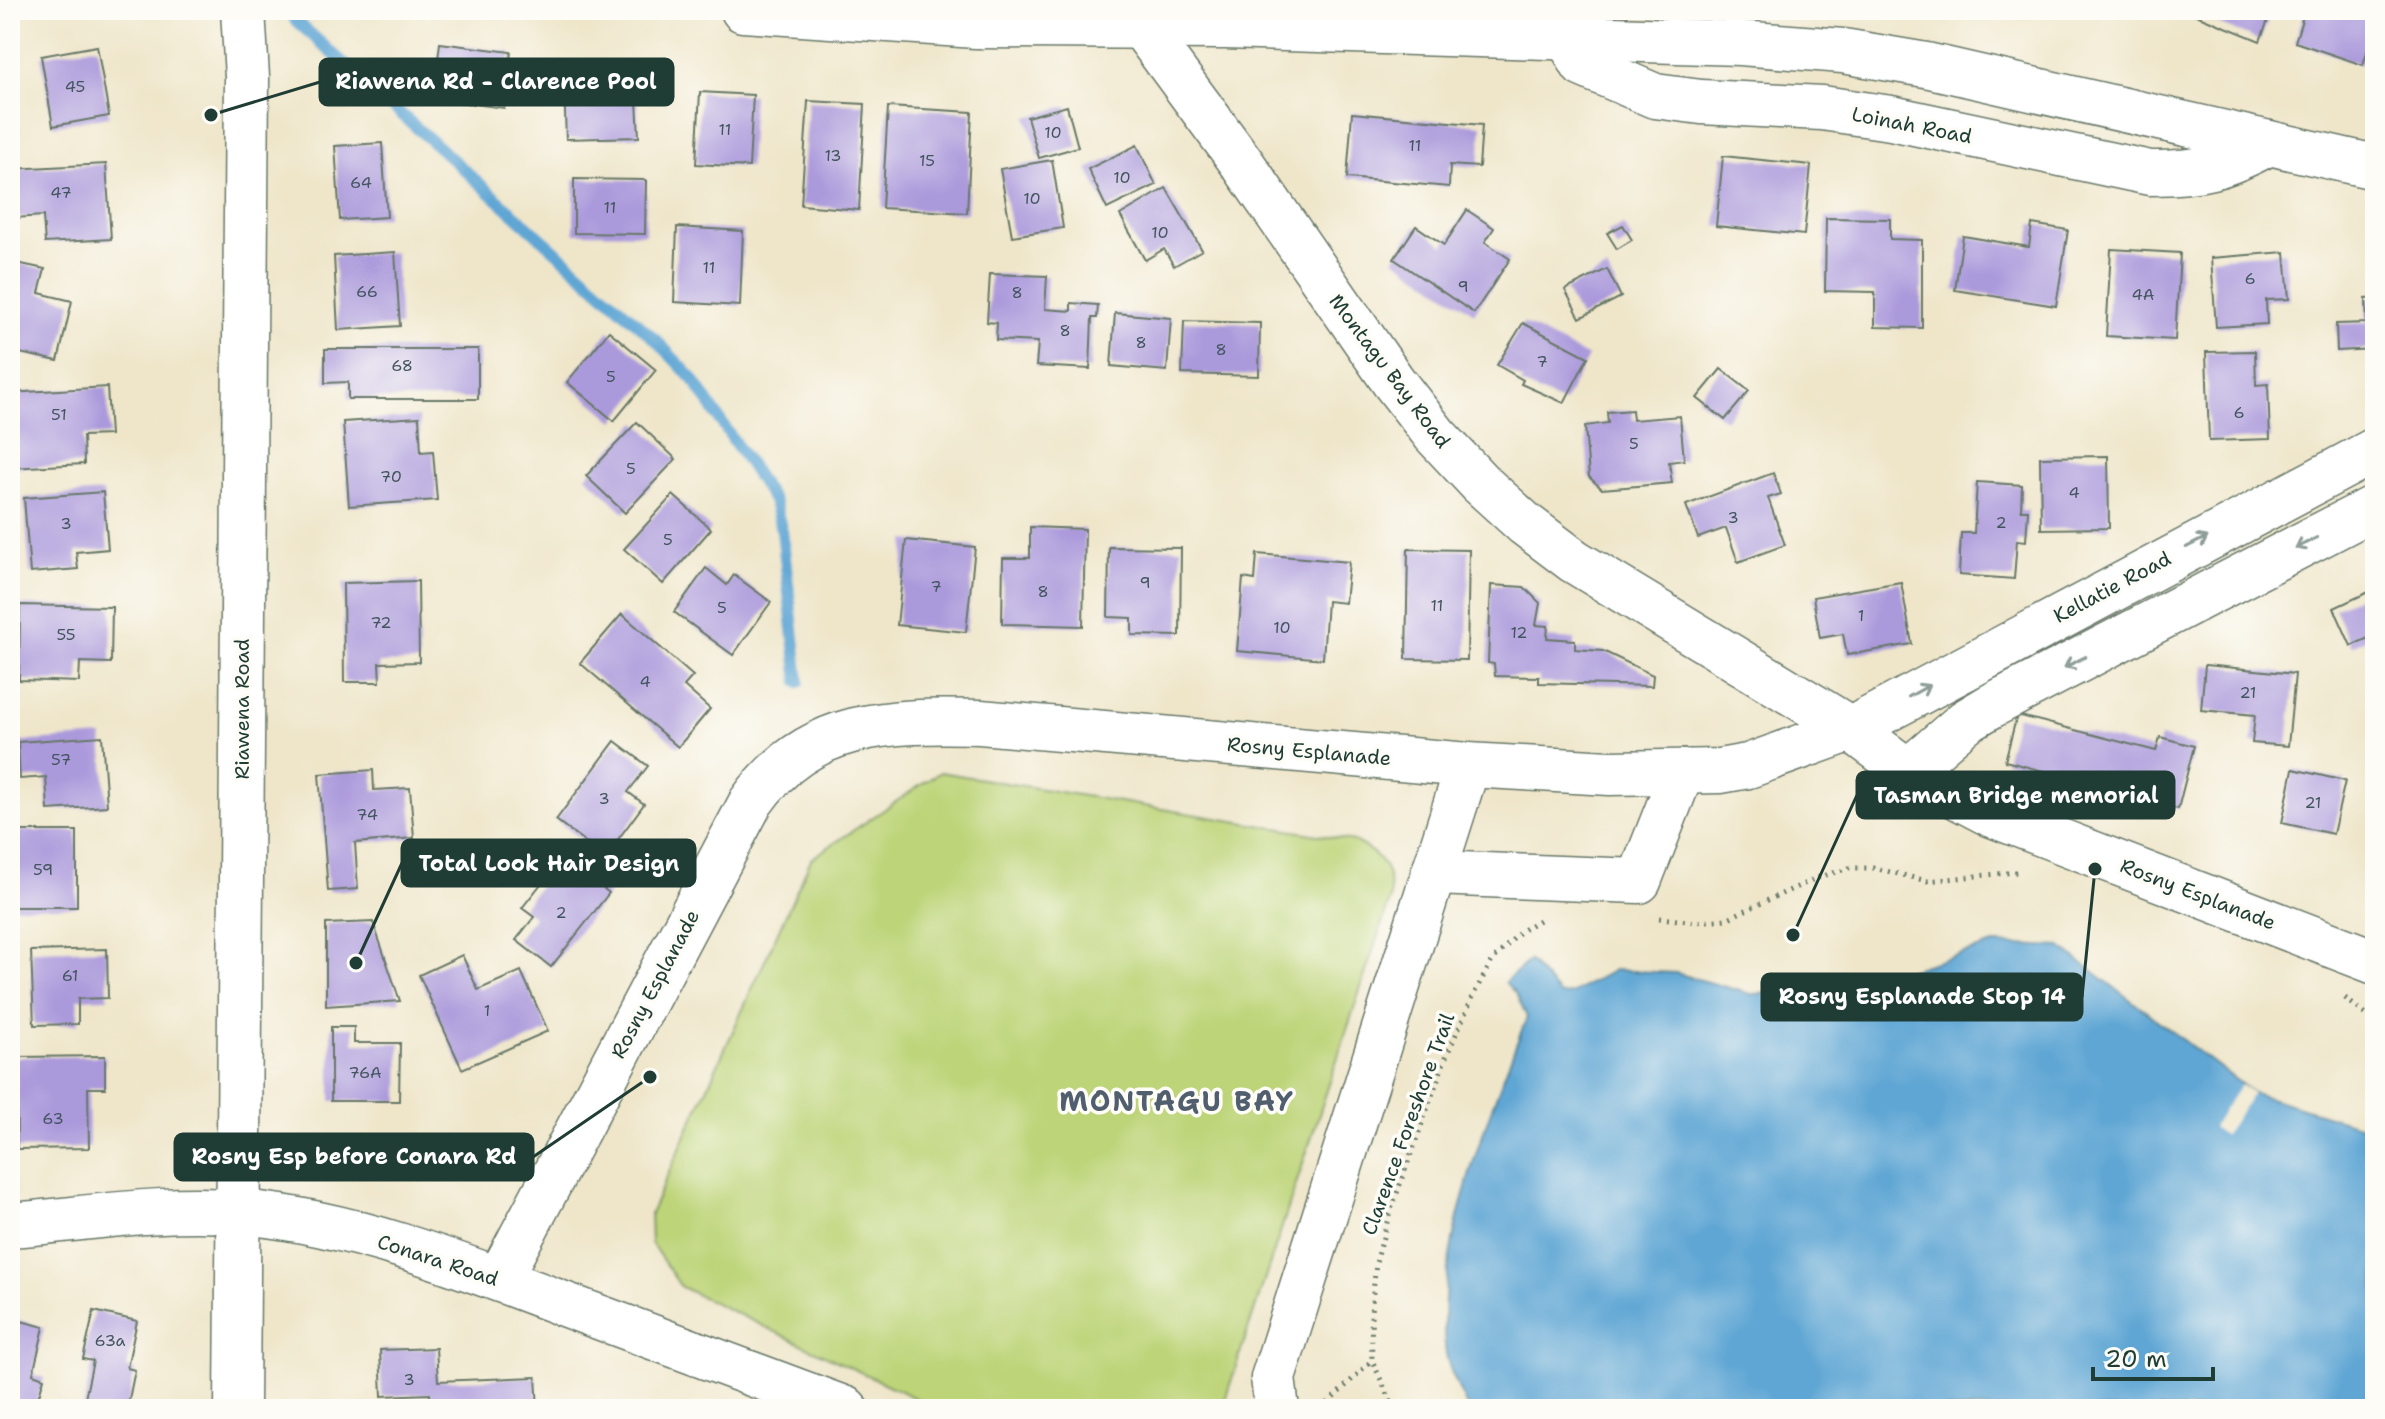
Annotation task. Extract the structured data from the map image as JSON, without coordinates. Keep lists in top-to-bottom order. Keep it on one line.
{"streets":{"street":["Loinah Road","Montagu Bay Road","Kellatie Road","Riawena Road","Rosny Esplanade","Conara Road"],"path":["Clarence Foreshore Trail"]},"crossings":[["Montagu Bay Road","Kellatie Road"],["Montagu Bay Road","Rosny Esplanade"],["Kellatie Road","Rosny Esplanade"],["Riawena Road","Conara Road"],["Rosny Esplanade","Conara Road"]],"districts":["MONTAGU BAY"],"places":["Riawena Rd - Clarence Pool","Rosny Esplanade Stop 14","Tasman Bridge memorial","Total Look Hair Design","Rosny Esp before Conara Rd"],"house_numbers":["45","11","10","11","13","15","10","64","47","10","11","10","11","6","9","66","8","4A","8","8","8","7","68","5","6","51","5","5","70","4","3","2","3","5","9","7","8","11","5","1","72","10","12","55","4","21","57","3","21","74","59","2","61","1","76A","63","63a","3"],"scale_bar":"20 m"}
